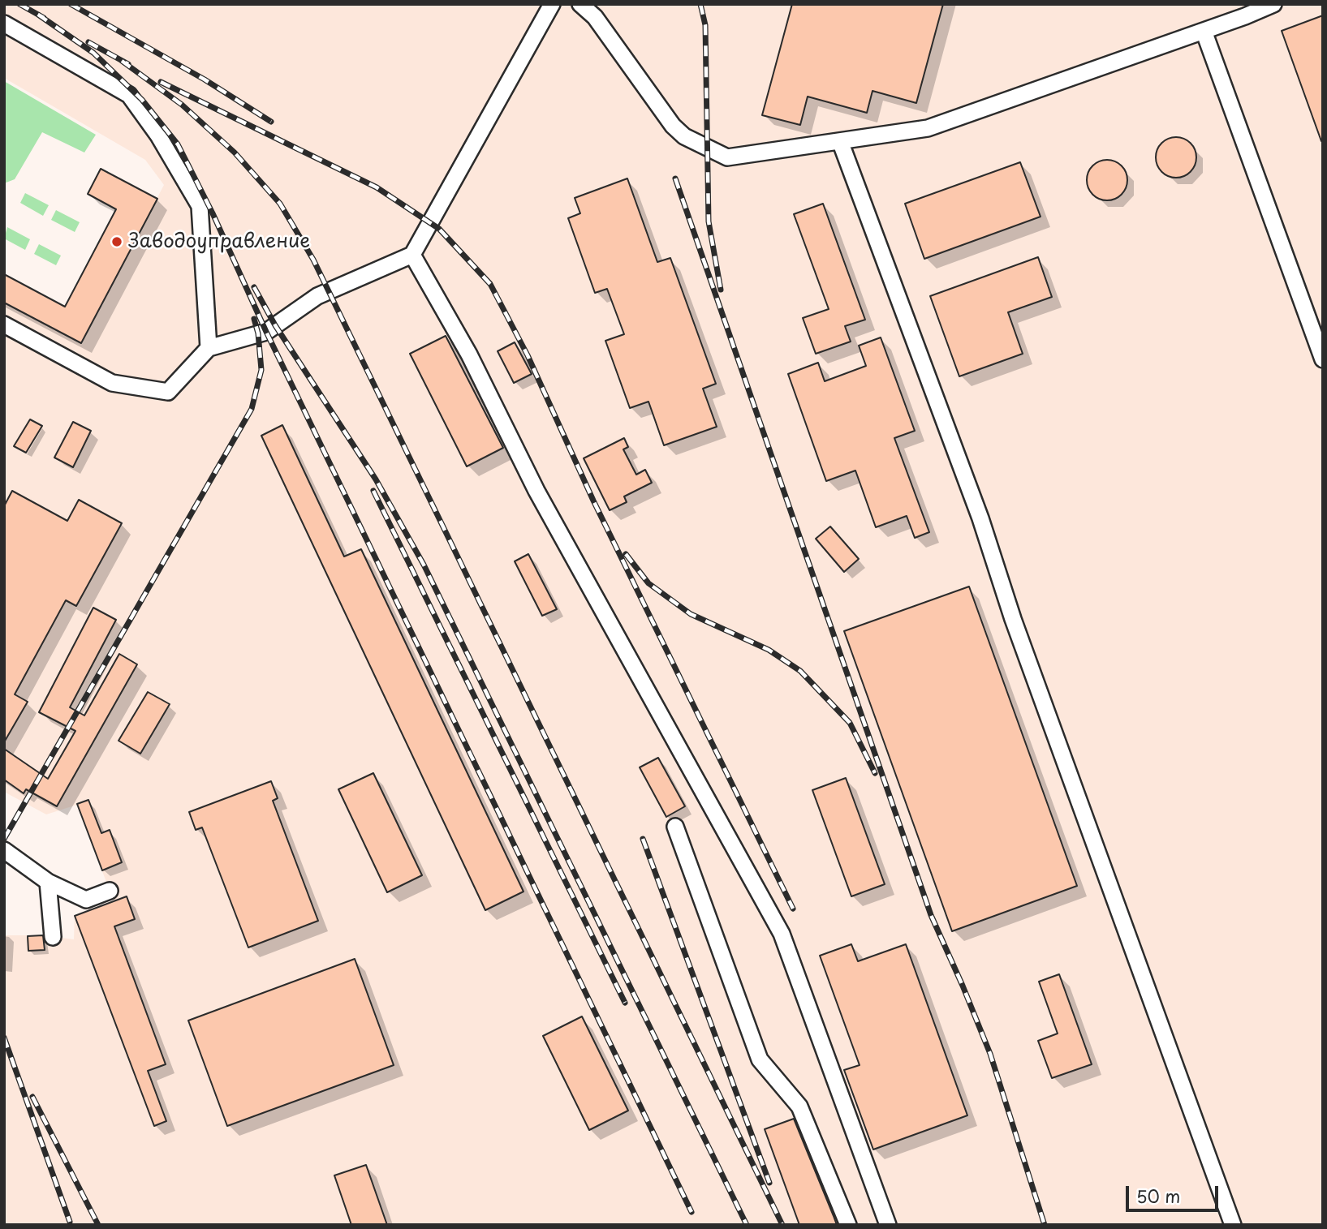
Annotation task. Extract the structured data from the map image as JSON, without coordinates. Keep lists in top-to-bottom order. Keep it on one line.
{"places":["Заводоуправление"],"scale_bar":"50 m"}
